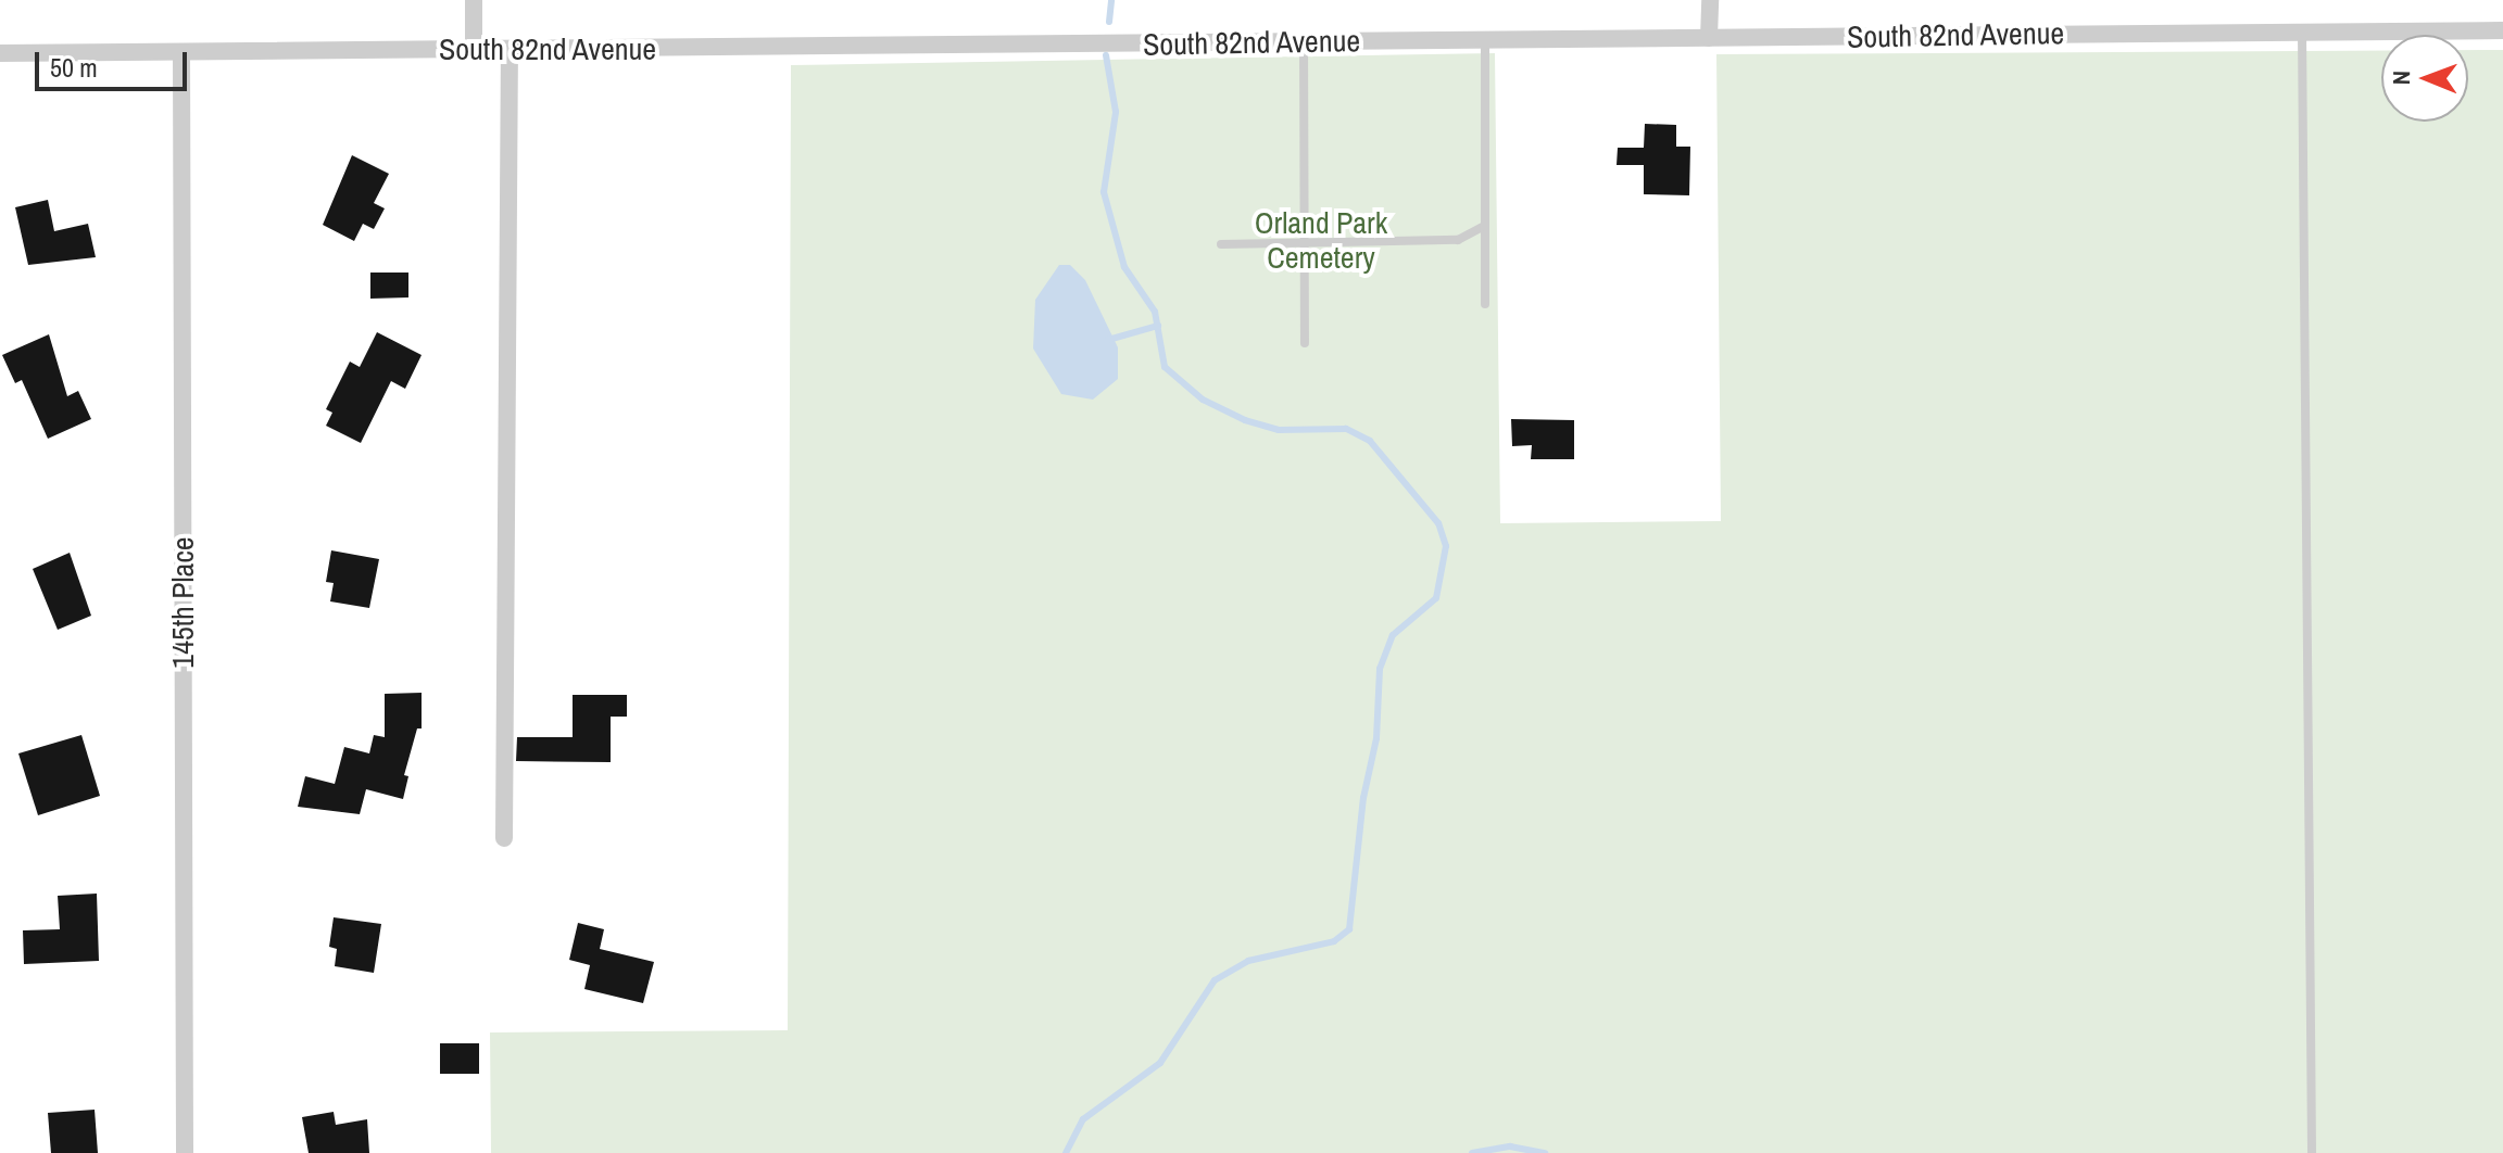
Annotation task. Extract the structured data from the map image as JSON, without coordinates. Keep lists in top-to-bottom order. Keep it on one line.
{"streets":{"street":["South 82nd Avenue","145th Place"]},"crossings":[["South 82nd Avenue","145th Place"]],"parks":["Orland Park Cemetery"],"scale_bar":"50 m","north":"left"}
